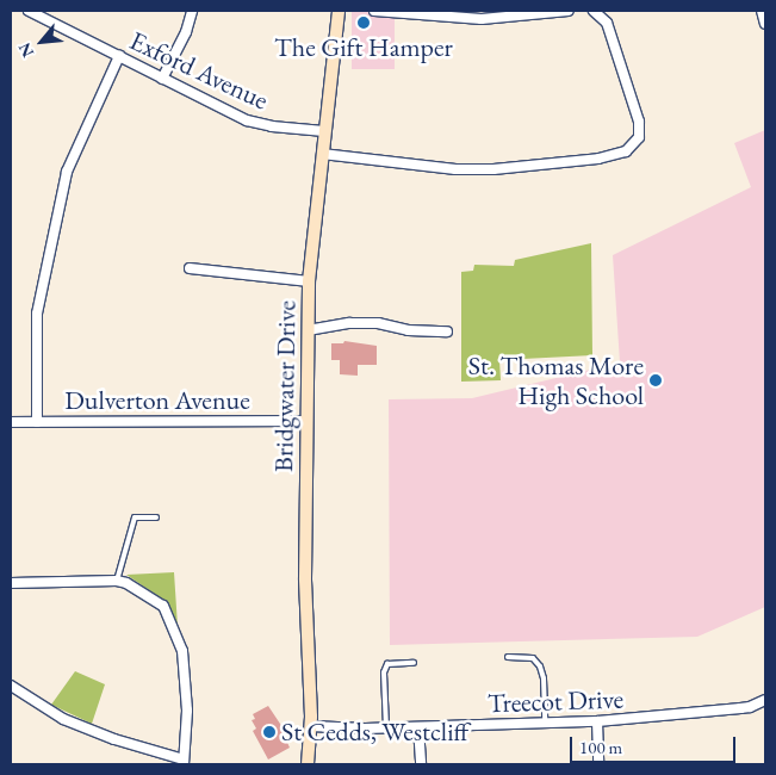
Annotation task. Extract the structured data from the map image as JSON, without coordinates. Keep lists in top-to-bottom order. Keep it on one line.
{"streets":{"street":["Exford Avenue","Bridgwater Drive","Dulverton Avenue","Treecot Drive"]},"crossings":[["Exford Avenue","Bridgwater Drive"],["Bridgwater Drive","Dulverton Avenue"],["Bridgwater Drive","Treecot Drive"]],"places":["The Gift Hamper","St. Thomas More High School","St Cedds, Westcliff"],"scale_bar":"100 m","north":"bottom left"}
